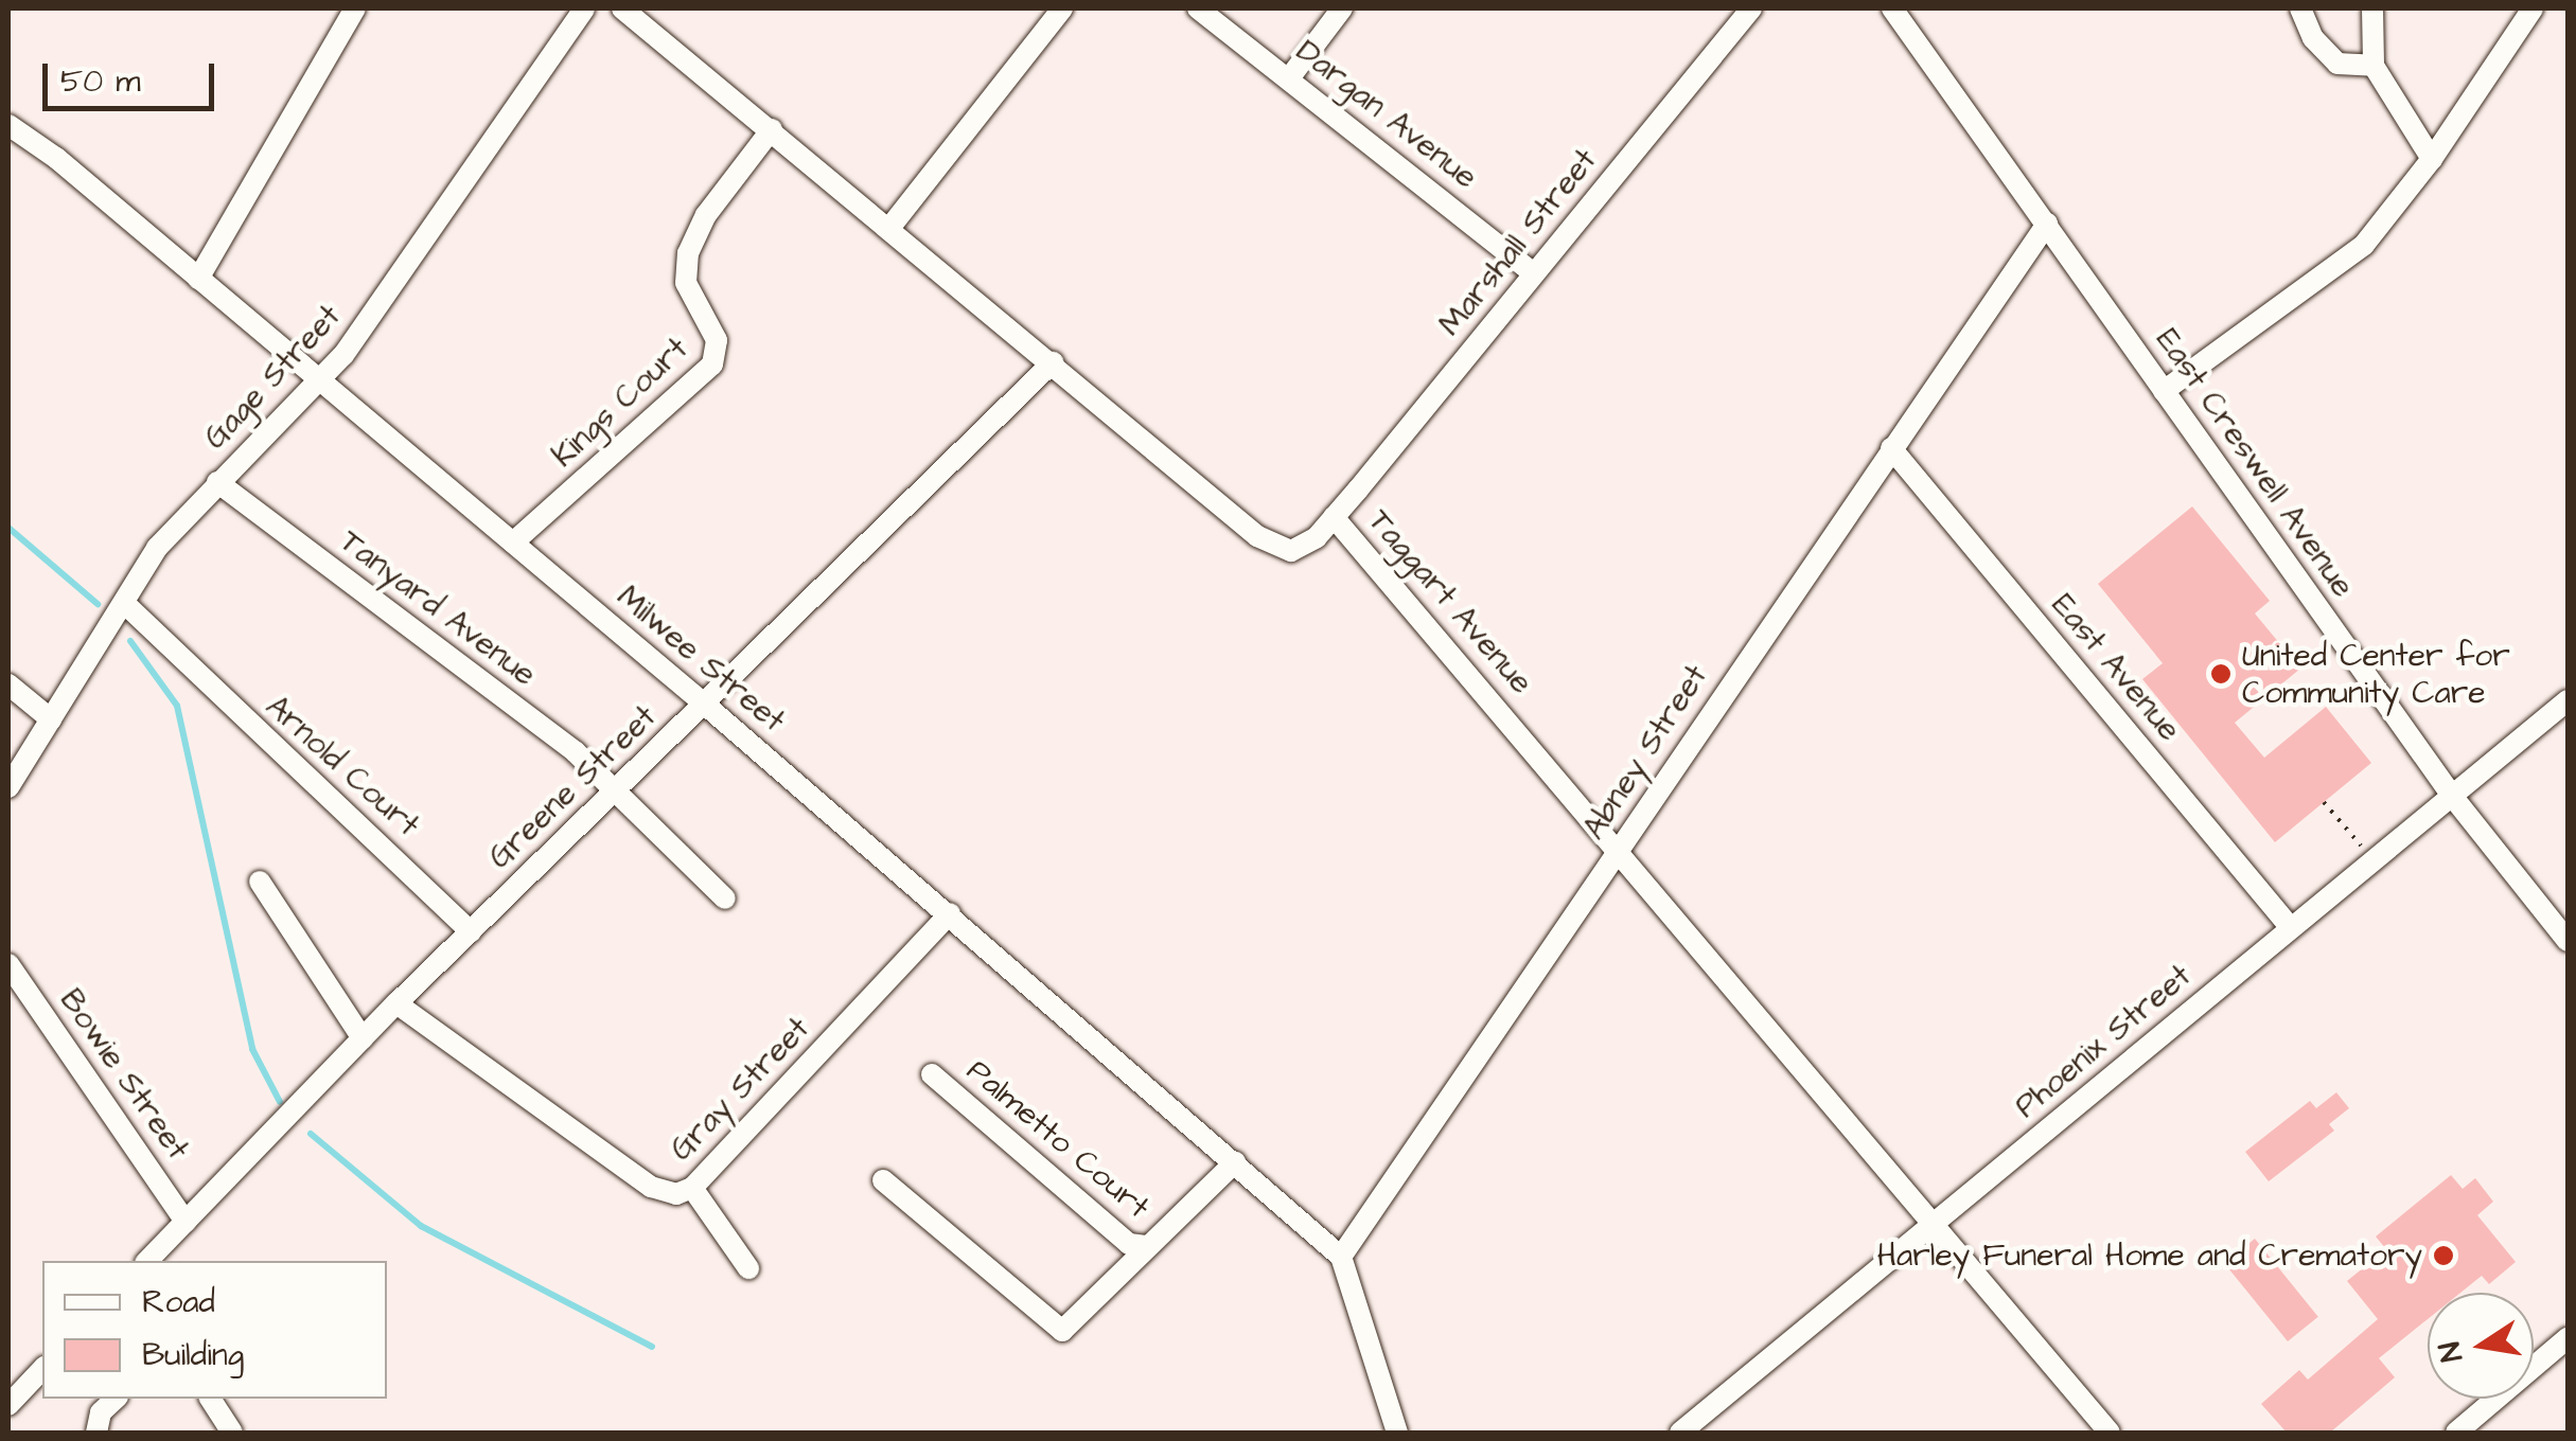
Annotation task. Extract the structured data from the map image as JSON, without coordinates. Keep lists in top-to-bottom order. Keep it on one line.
{"streets":{"street":["Dargan Avenue","Marshall Street","Gage Street","Kings Court","East Creswell Avenue","Taggart Avenue","Tanyard Avenue","Milwee Street","East Avenue","Abney Street","Arnold Court","Greene Street","Phoenix Street","Bowie Street","Gray Street","Palmetto Court"]},"crossings":[["Dargan Avenue","Marshall Street"],["Marshall Street","Taggart Avenue"],["Gage Street","Tanyard Avenue"],["Gage Street","Milwee Street"],["Gage Street","Arnold Court"],["Kings Court","Taggart Avenue"],["Kings Court","Milwee Street"],["East Creswell Avenue","Abney Street"],["East Creswell Avenue","Phoenix Street"],["Taggart Avenue","Abney Street"],["Taggart Avenue","Greene Street"],["Taggart Avenue","Phoenix Street"],["Tanyard Avenue","Greene Street"],["Milwee Street","Abney Street"],["Milwee Street","Greene Street"],["Milwee Street","Gray Street"],["East Avenue","Abney Street"],["East Avenue","Phoenix Street"],["Arnold Court","Greene Street"],["Greene Street","Bowie Street"],["Greene Street","Gray Street"]],"places":["United Center for Community Care","Harley Funeral Home and Crematory"],"legend":["Road","Building"],"scale_bar":"50 m","north":"left"}
